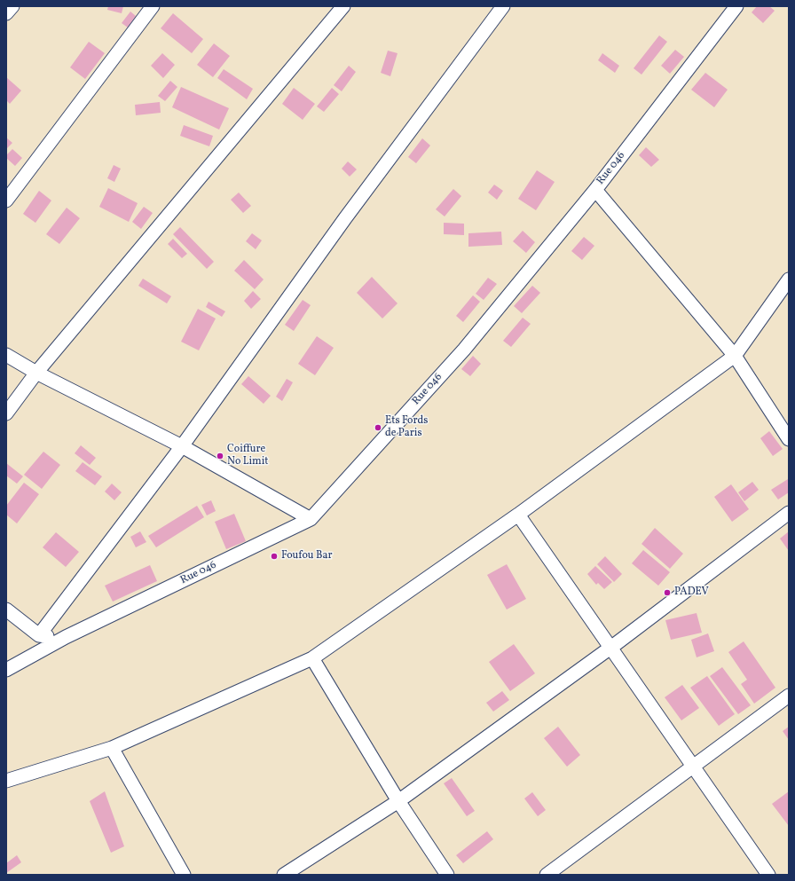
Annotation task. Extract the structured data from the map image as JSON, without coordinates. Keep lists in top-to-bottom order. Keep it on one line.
{"streets":{"street":["Rue 046"]},"places":["Ets Fords de Paris","Coiffure No Limit","Foufou Bar","PADEV"]}
